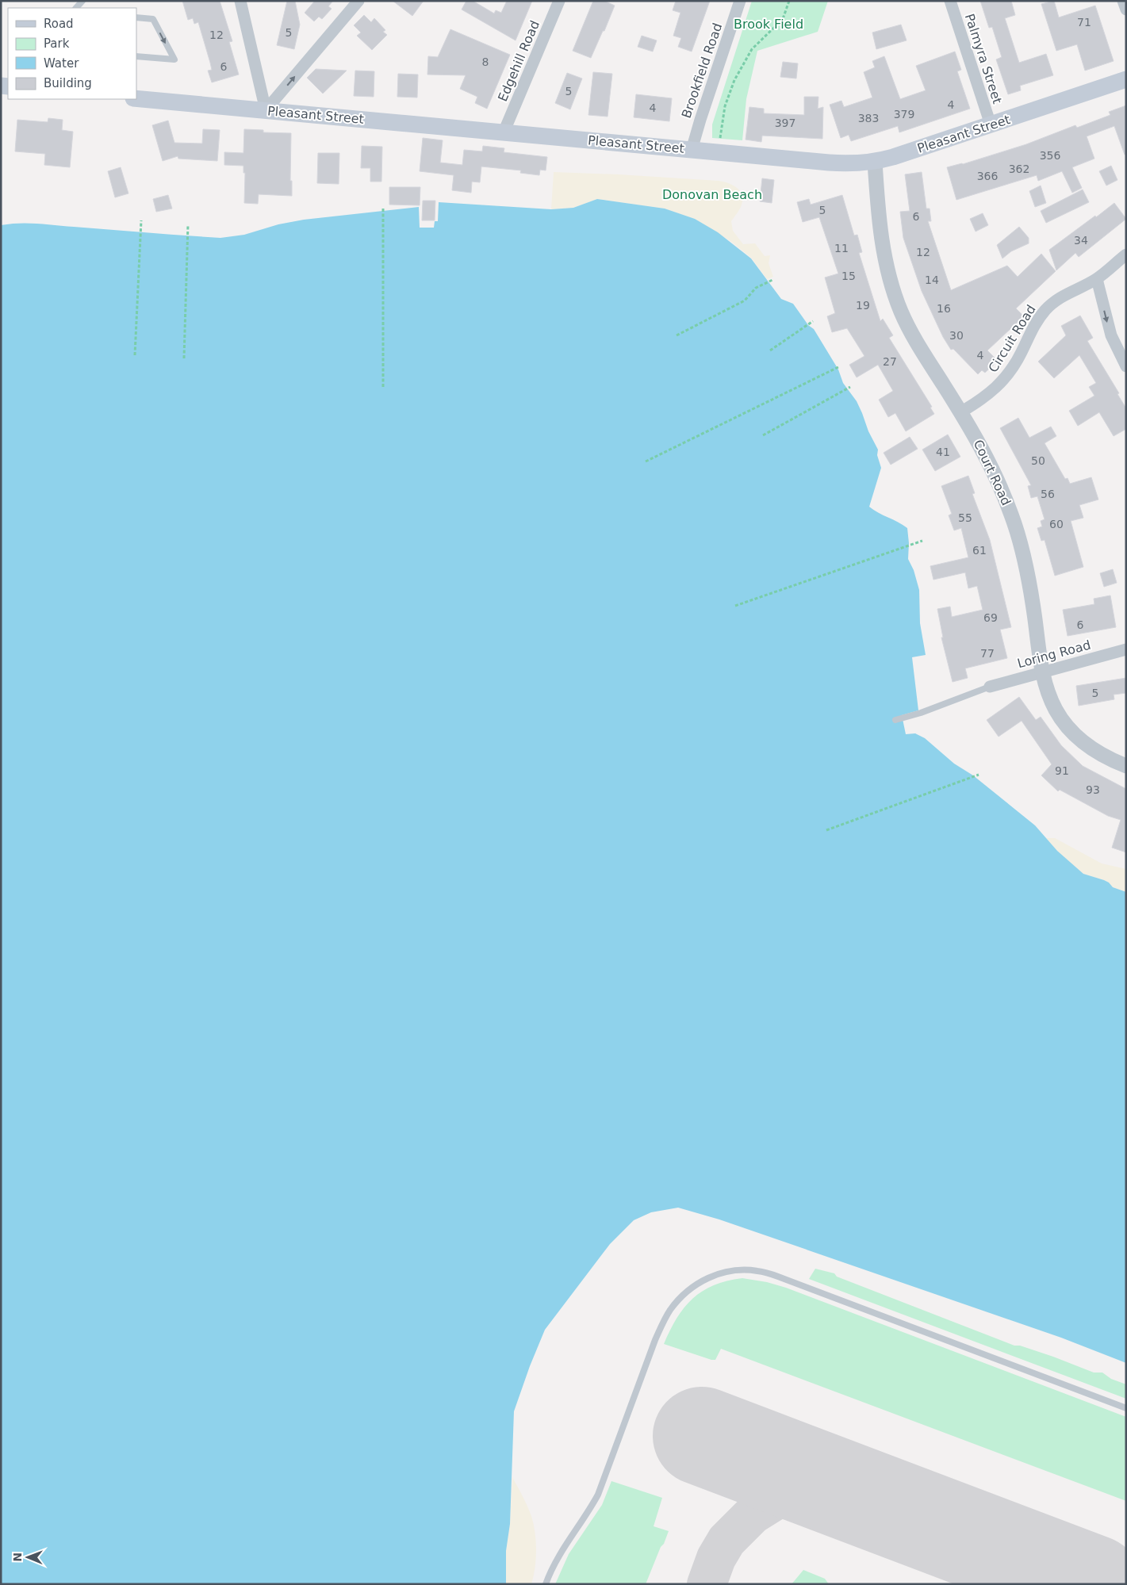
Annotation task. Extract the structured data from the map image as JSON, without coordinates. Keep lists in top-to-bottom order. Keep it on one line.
{"streets":{"main road":["Pleasant Street"],"street":["Palmyra Street","Edgehill Road","Brookfield Road","Circuit Road","Court Road","Loring Road"]},"crossings":[["Palmyra Street","Pleasant Street"],["Edgehill Road","Pleasant Street"],["Brookfield Road","Pleasant Street"],["Pleasant Street","Court Road"],["Circuit Road","Court Road"],["Court Road","Loring Road"]],"parks":["Brook Field","Donovan Beach"],"house_numbers":["71","5","12","8","6","5","4","4","379","383","397","356","362","366","5","6","34","11","12","15","14","19","16","30","4","27","41","50","56","55","60","61","69","6","77","5","91","93"],"legend":["Road","Park","Water","Building"],"north":"left"}
